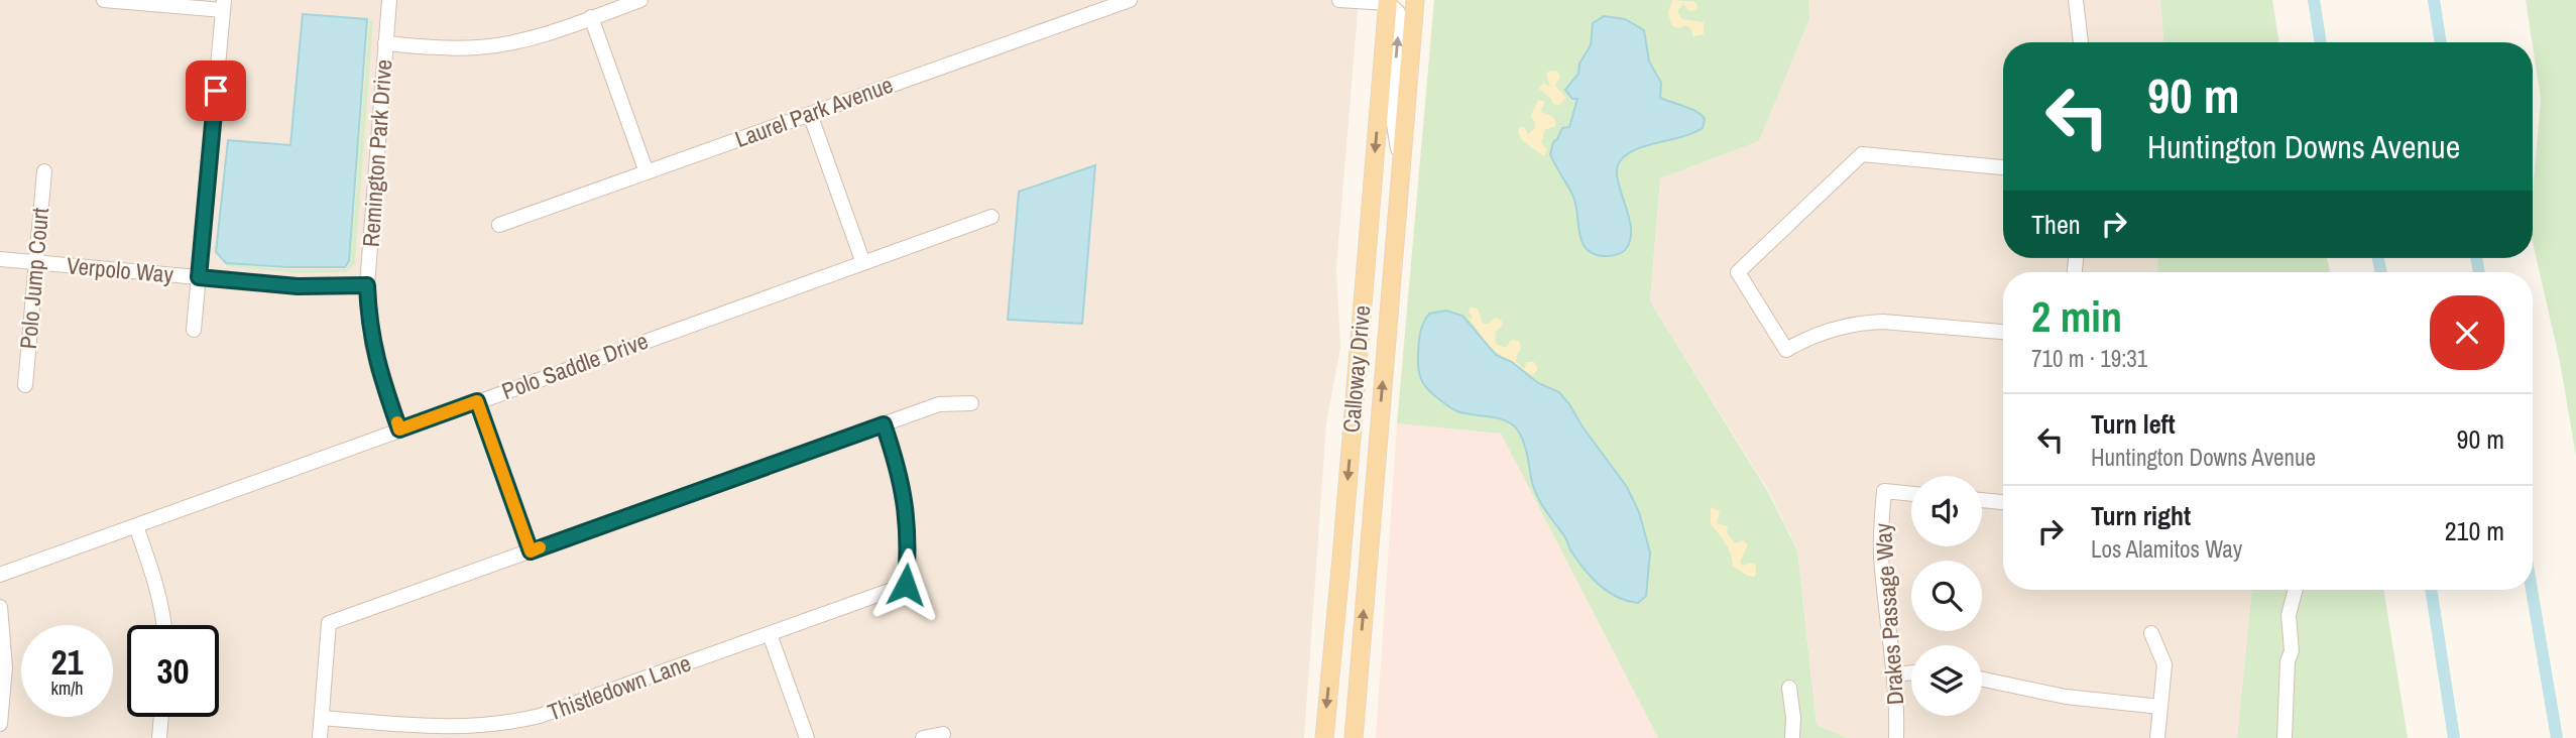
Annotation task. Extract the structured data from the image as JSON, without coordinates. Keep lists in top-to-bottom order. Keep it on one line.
{"streets":{"main road":["Calloway Drive"],"street":["Laurel Park Avenue","Remington Park Drive","Verpolo Way","Polo Jump Court","Polo Saddle Drive","Drakes Passage Way","Thistledown Lane"]},"crossings":[["Remington Park Drive","Verpolo Way"],["Remington Park Drive","Polo Saddle Drive"],["Verpolo Way","Polo Jump Court"]],"page":{"turn":["90 m","Huntington Downs Avenue"],"then":"Then","heading":["2 min","710 m · 19:31"],"list":[{"name":"Turn left","note":"Huntington Downs Avenue","value":"90 m"},{"name":"Turn right","note":"Los Alamitos Way","value":"210 m"}],"speed":"21 km/h","limit":"30"}}
